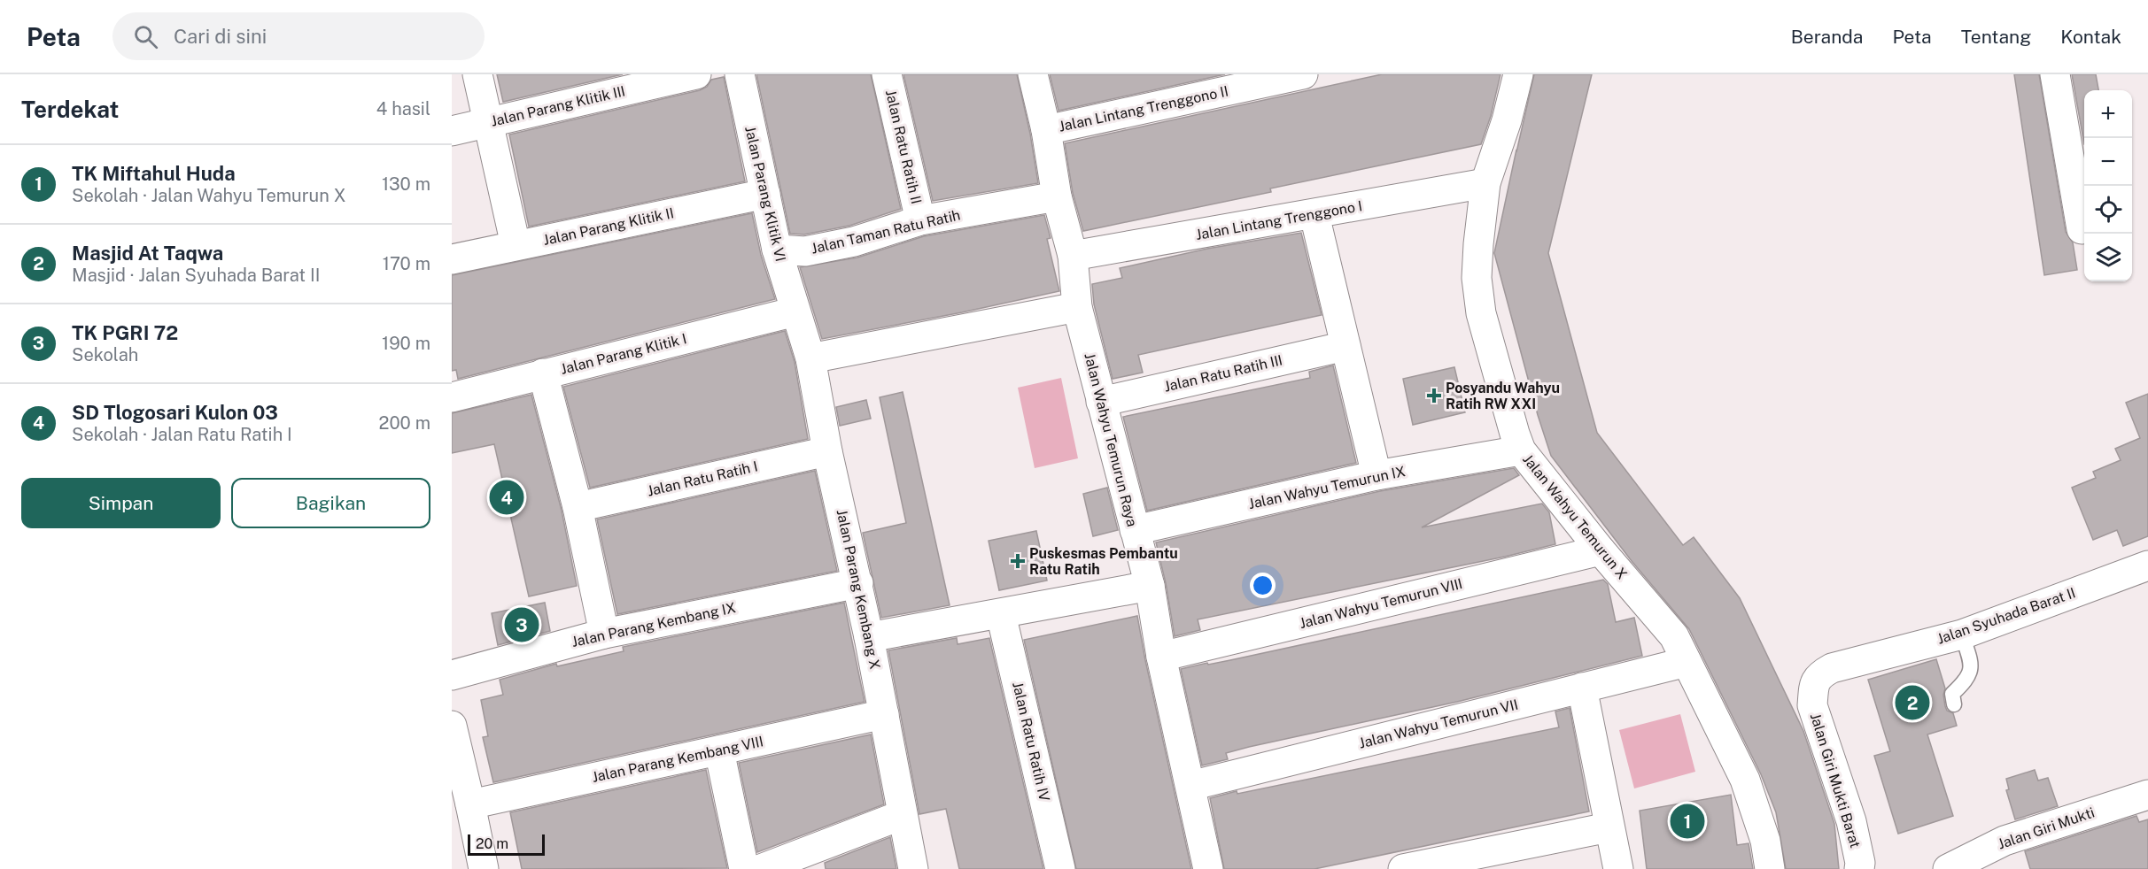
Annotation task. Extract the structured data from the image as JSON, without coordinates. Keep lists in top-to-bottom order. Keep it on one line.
{"streets":{"street":["Jalan Parang Klitik III","Jalan Lintang Trenggono II","Jalan Ratu Ratih II","Jalan Parang Klitik VI","Jalan Lintang Trenggono I","Jalan Parang Klitik II","Jalan Taman Ratu Ratih","Jalan Parang Klitik I","Jalan Ratu Ratih III","Jalan Wahyu Temurun Raya","Jalan Ratu Ratih I","Jalan Wahyu Temurun IX","Jalan Wahyu Temurun X","Jalan Parang Kembang X","Jalan Wahyu Temurun VIII","Jalan Syuhada Barat II","Jalan Parang Kembang IX","Jalan Wahyu Temurun VII","Jalan Ratu Ratih IV","Jalan Parang Kembang VIII","Jalan Giri Mukti Barat","Jalan Giri Mukti"]},"crossings":[["Jalan Lintang Trenggono II","Jalan Wahyu Temurun Raya"],["Jalan Ratu Ratih II","Jalan Taman Ratu Ratih"],["Jalan Parang Klitik VI","Jalan Parang Klitik II"],["Jalan Parang Klitik VI","Jalan Taman Ratu Ratih"],["Jalan Parang Klitik VI","Jalan Parang Klitik I"],["Jalan Parang Klitik VI","Jalan Parang Kembang X"],["Jalan Lintang Trenggono I","Jalan Wahyu Temurun Raya"],["Jalan Lintang Trenggono I","Jalan Wahyu Temurun X"],["Jalan Taman Ratu Ratih","Jalan Wahyu Temurun Raya"],["Jalan Parang Klitik I","Jalan Parang Kembang X"],["Jalan Ratu Ratih III","Jalan Wahyu Temurun Raya"],["Jalan Wahyu Temurun Raya","Jalan Wahyu Temurun IX"],["Jalan Wahyu Temurun Raya","Jalan Wahyu Temurun VIII"],["Jalan Wahyu Temurun Raya","Jalan Wahyu Temurun VII"],["Jalan Ratu Ratih I","Jalan Parang Kembang X"],["Jalan Wahyu Temurun IX","Jalan Wahyu Temurun X"],["Jalan Wahyu Temurun X","Jalan Wahyu Temurun VIII"],["Jalan Wahyu Temurun X","Jalan Wahyu Temurun VII"],["Jalan Parang Kembang X","Jalan Parang Kembang IX"],["Jalan Parang Kembang X","Jalan Parang Kembang VIII"],["Jalan Syuhada Barat II","Jalan Giri Mukti Barat"]],"places":{"health":["Posyandu Wahyu Ratih RW XXI","Puskesmas Pembantu Ratu Ratih"]},"scale_bar":"20 m","page":{"header":"Peta","search":"Cari di sini","nav":["Beranda","Peta","Tentang","Kontak"],"heading":["Terdekat","4 hasil"],"map_buttons":["+","−"],"list":[{"mark":"1","name":"TK Miftahul Huda","note":"Sekolah · Jalan Wahyu Temurun X","value":"130 m"},{"mark":"2","name":"Masjid At Taqwa","note":"Masjid · Jalan Syuhada Barat II","value":"170 m"},{"mark":"3","name":"TK PGRI 72","note":"Sekolah","value":"190 m"},{"mark":"4","name":"SD Tlogosari Kulon 03","note":"Sekolah · Jalan Ratu Ratih I","value":"200 m"}],"buttons":["Simpan","Bagikan"],"pins":["4","3","2","1"],"scale":"20 m"}}
